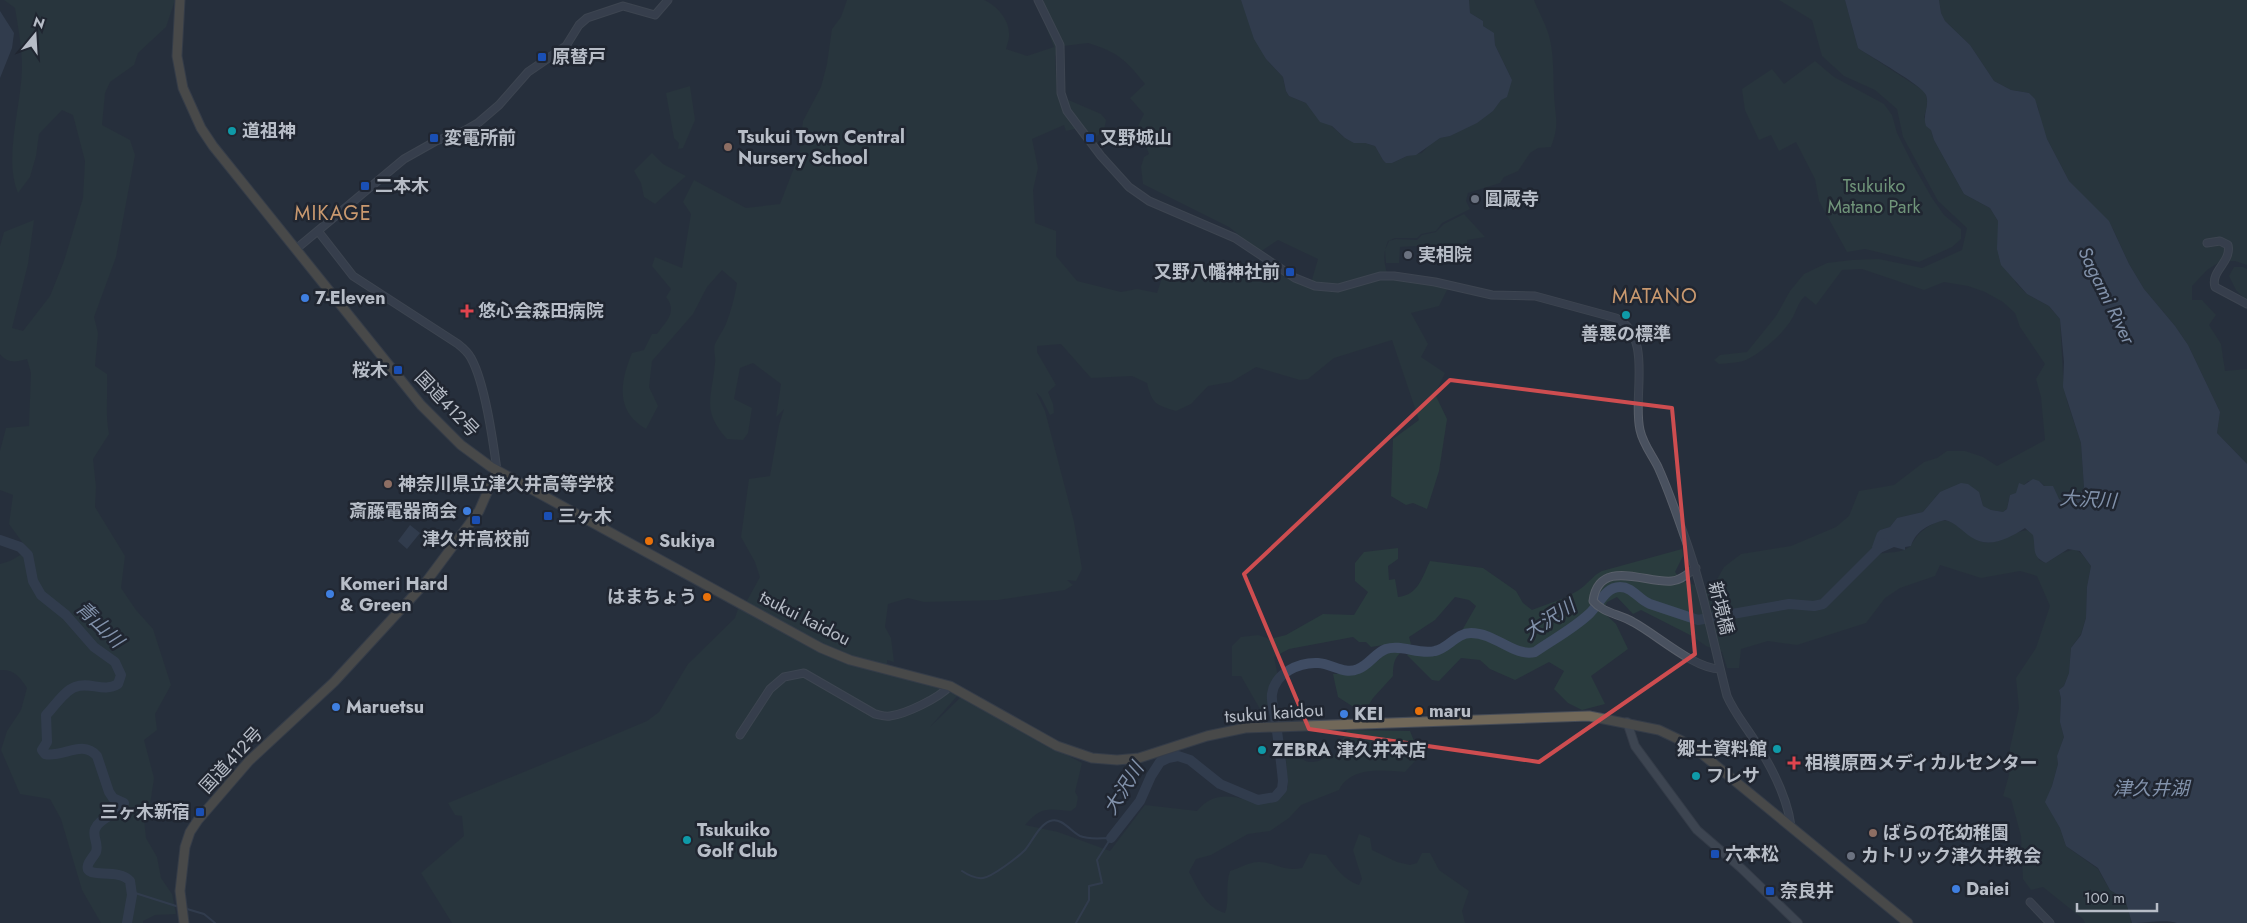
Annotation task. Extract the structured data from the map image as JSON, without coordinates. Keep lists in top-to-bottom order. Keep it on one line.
{"streets":{"highway":["国道412号","tsukui kaidou"],"street":["新境橋"]},"crossings":[["国道412号","tsukui kaidou"],["新境橋","tsukui kaidou"]],"districts":["MIKAGE","MATANO"],"water":["Sagami River","大沢川","青山川","津久井湖"],"parks":["Tsukuiko Matano Park"],"places":{"transit":["原替戸","変電所前","又野城山","二本木","又野八幡神社前","桜木","三ヶ木","津久井高校前","三ヶ木新宿","六本松","奈良井"],"other":["道祖神","Tsukui Town Central Nursery School","圓蔵寺","実相院","7-Eleven","善悪の標準","神奈川県立津久井高等学校","斎藤電器商会","Sukiya","Komeri Hard & Green","はまちょう","Maruetsu","maru","KEI","郷土資料館","ZEBRA 津久井本店","フレサ","ばらの花幼稚園","Tsukuiko Golf Club","カトリック津久井教会","Daiei"],"health":["悠心会森田病院","相模原西メディカルセンター"]},"scale_bar":"100 m","north":"top"}
